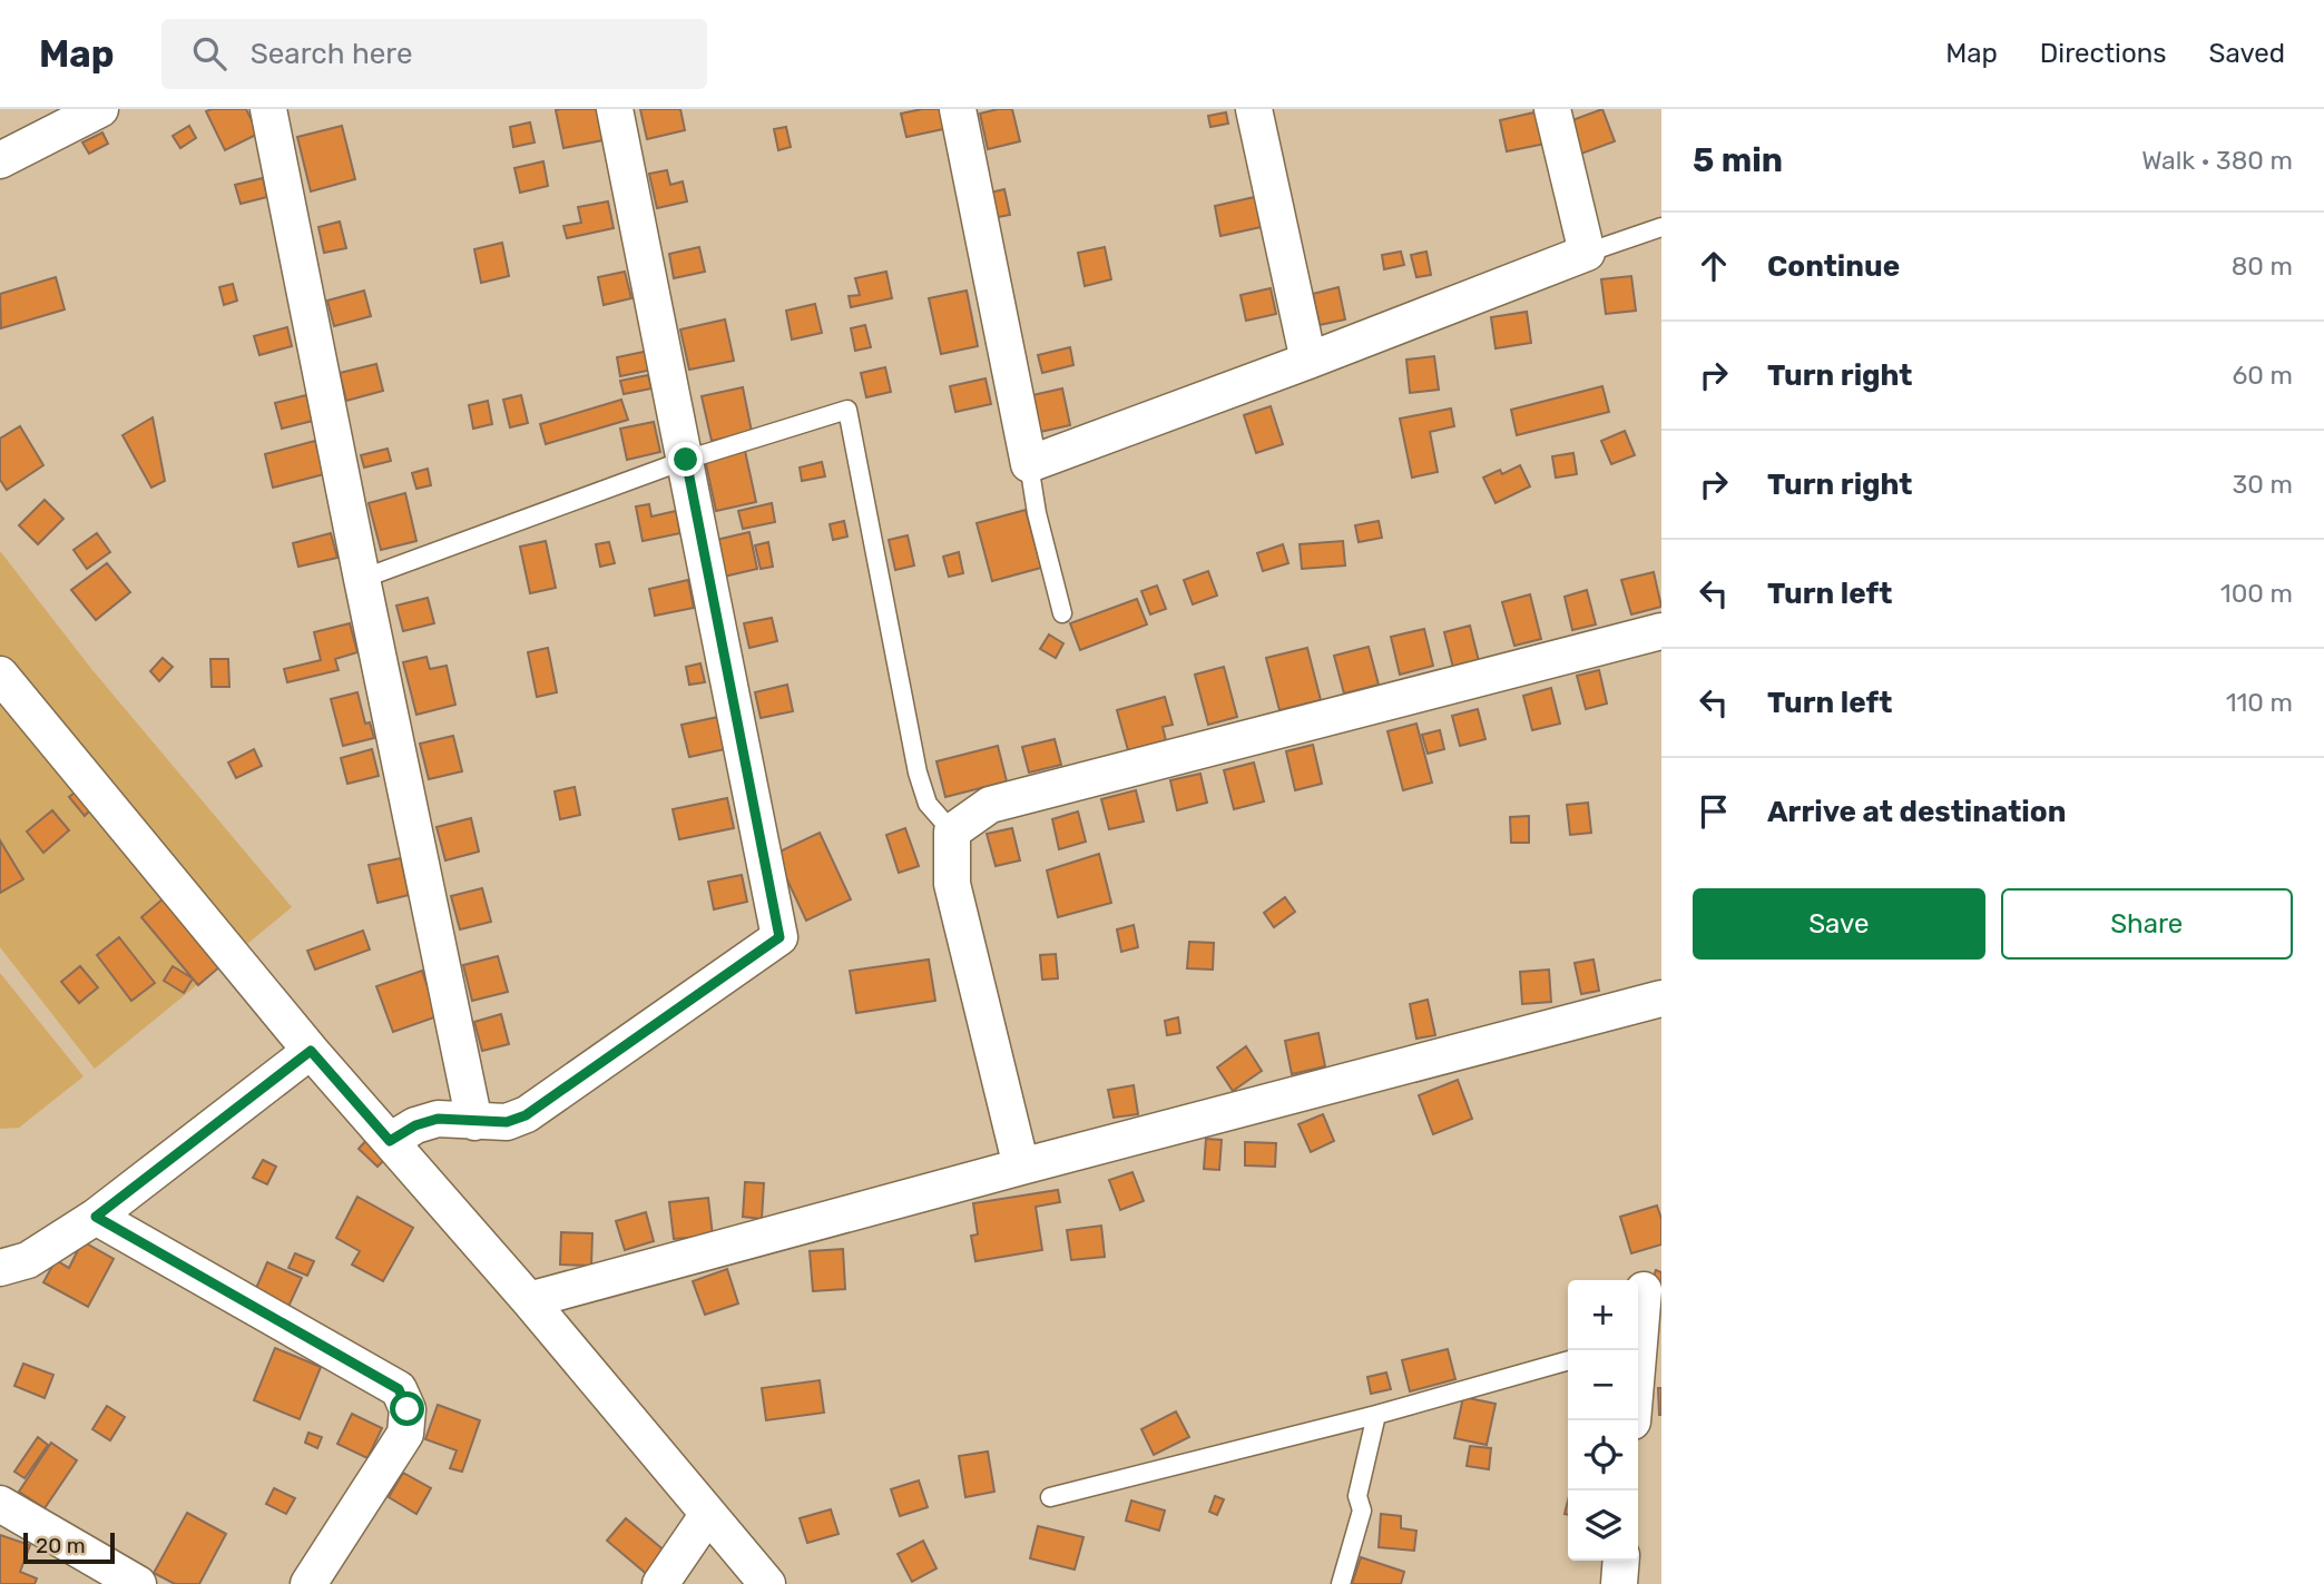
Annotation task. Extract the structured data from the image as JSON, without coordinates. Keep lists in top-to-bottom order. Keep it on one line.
{"scale_bar":"20 m","page":{"header":"Map","search":"Search here","nav":["Map","Directions","Saved"],"heading":["5 min","Walk · 380 m"],"list":[["Continue","80 m"],["Turn right","60 m"],["Turn right","30 m"],["Turn left","100 m"],["Turn left","110 m"],"Arrive at destination"],"buttons":["Save","Share"],"map_buttons":["+","−"],"scale":"20 m"}}
